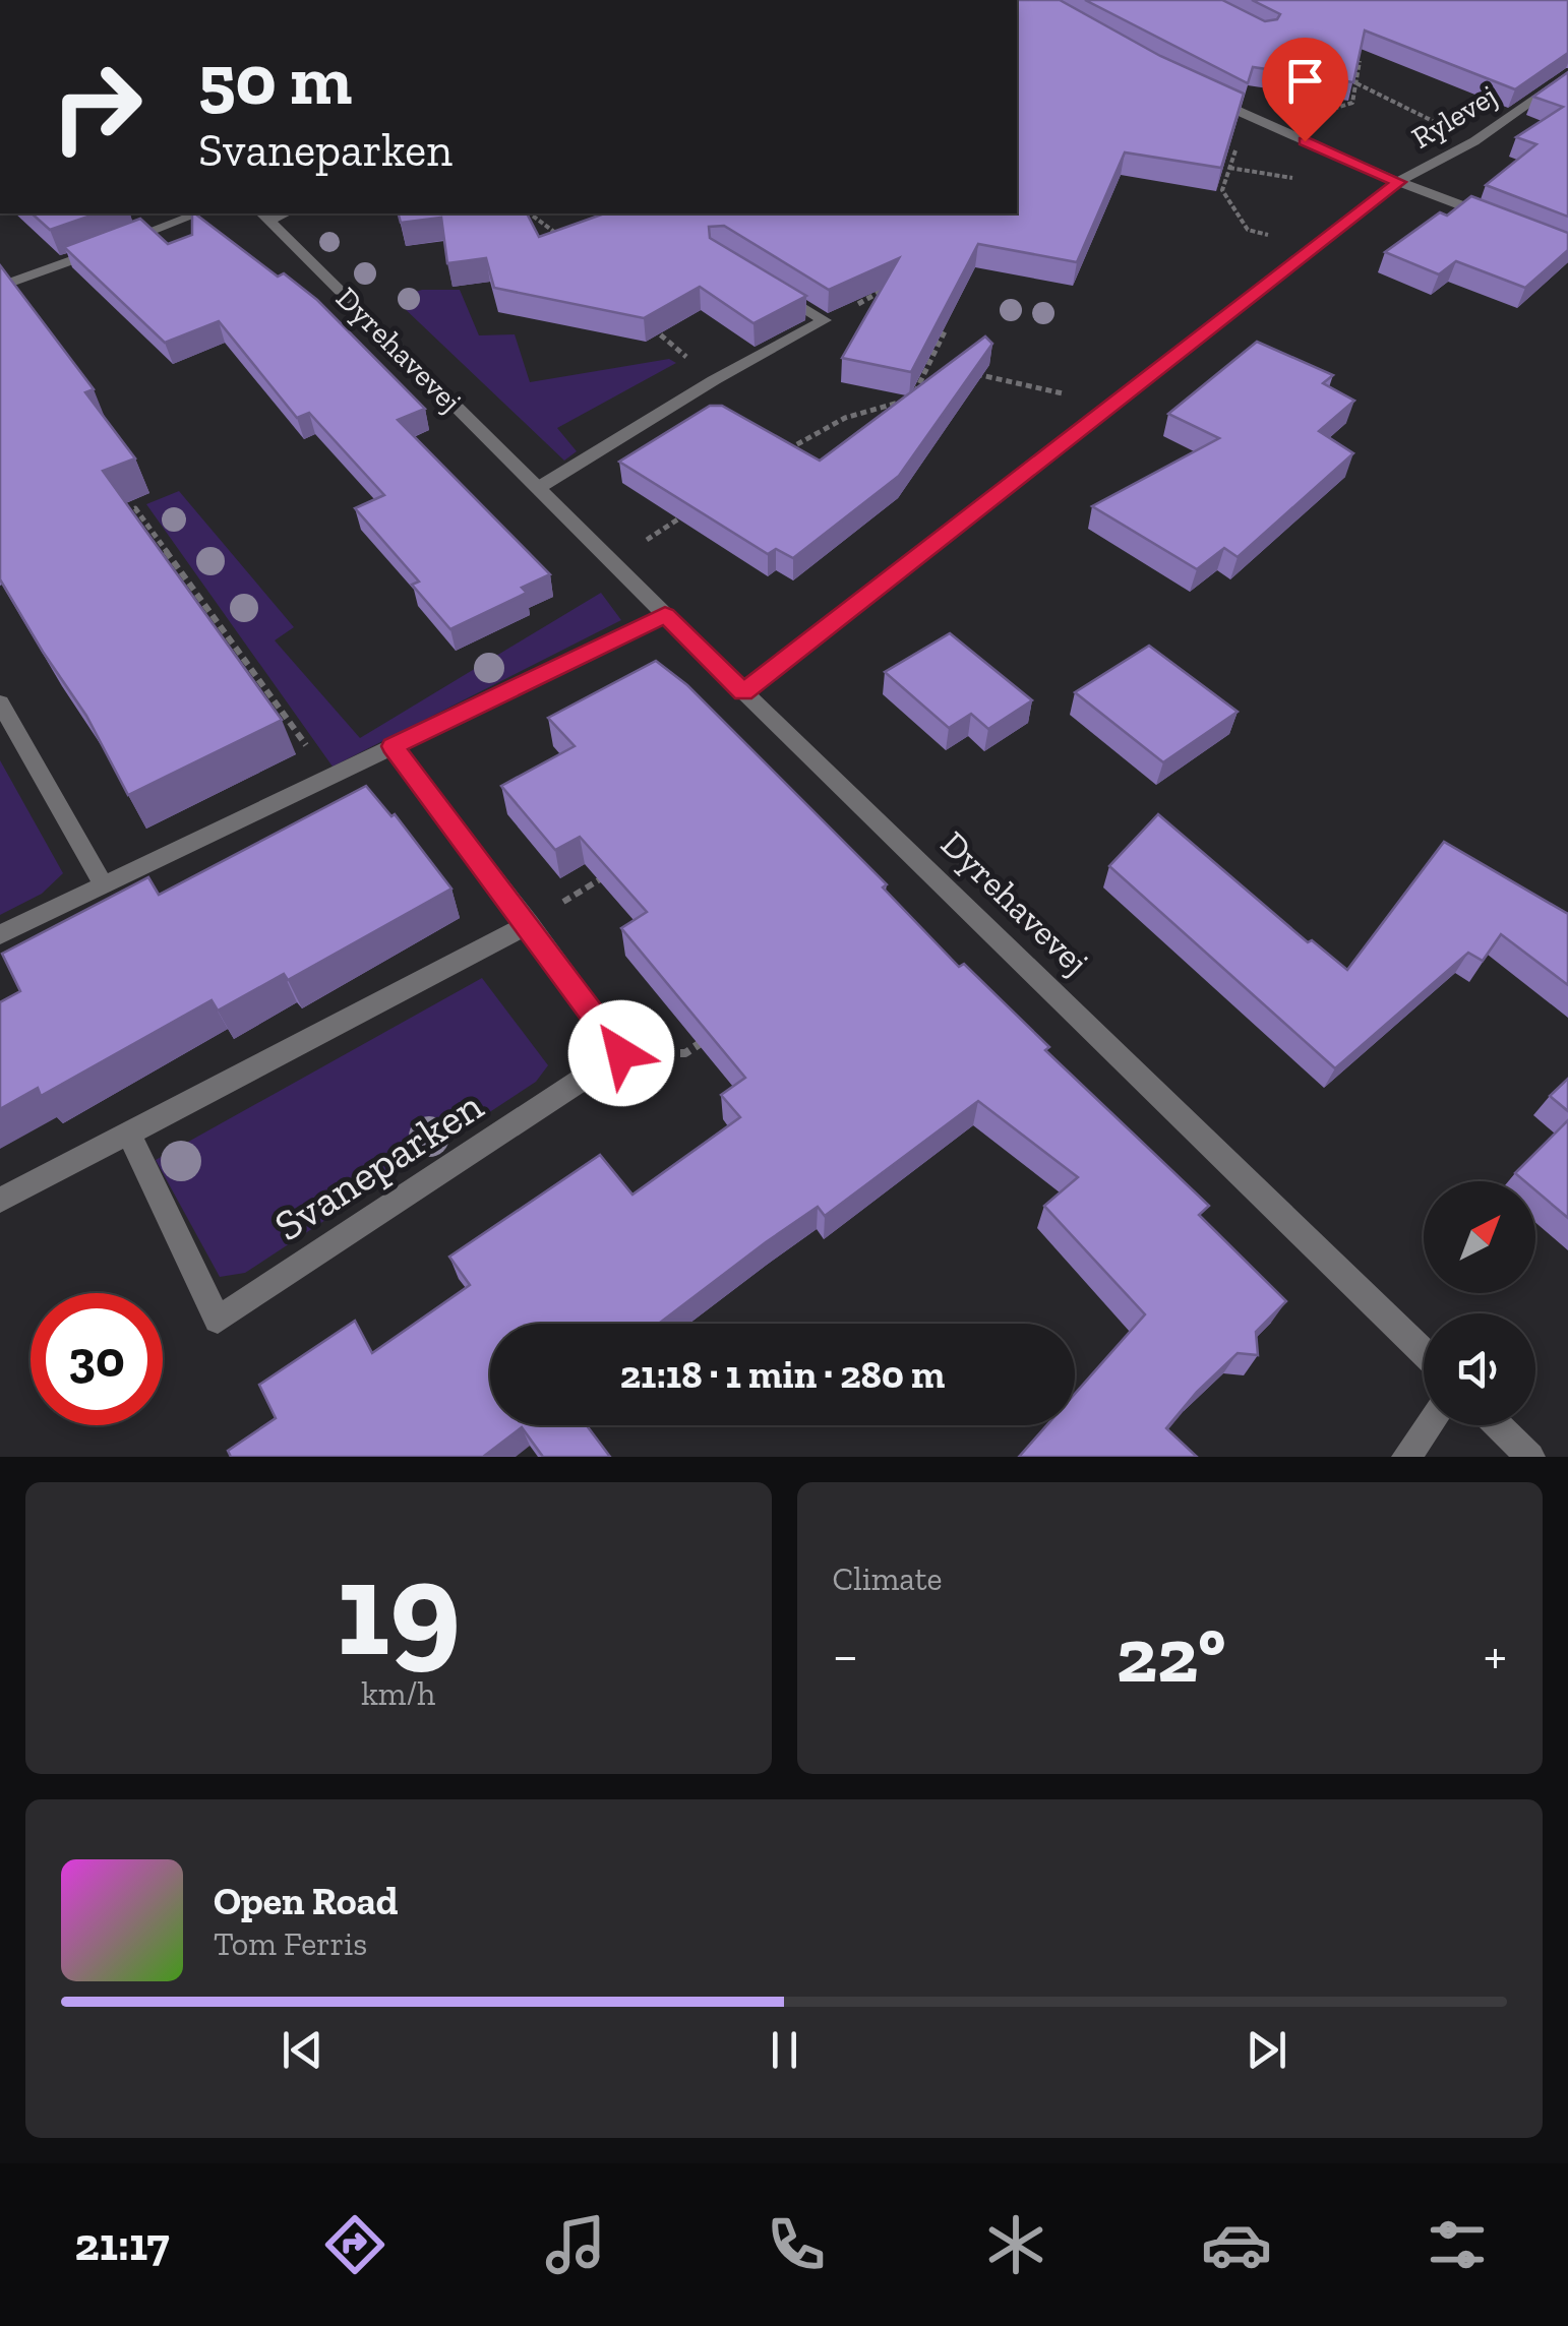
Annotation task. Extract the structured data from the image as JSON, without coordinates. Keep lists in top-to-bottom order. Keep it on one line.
{"streets":{"street":["Rylevej","Dyrehavevej","Svaneparken"]},"crossings":[["Rylevej","Dyrehavevej"]],"north":"top right","page":{"turn":["50 m","Svaneparken"],"limit":"30","trip":"21:18 · 1 min · 280 m","tile":[["19","km/h"],"Climate"],"heat":["−","22°","+"],"song":["Open Road","Tom Ferris"],"tabs":"21:17"}}
